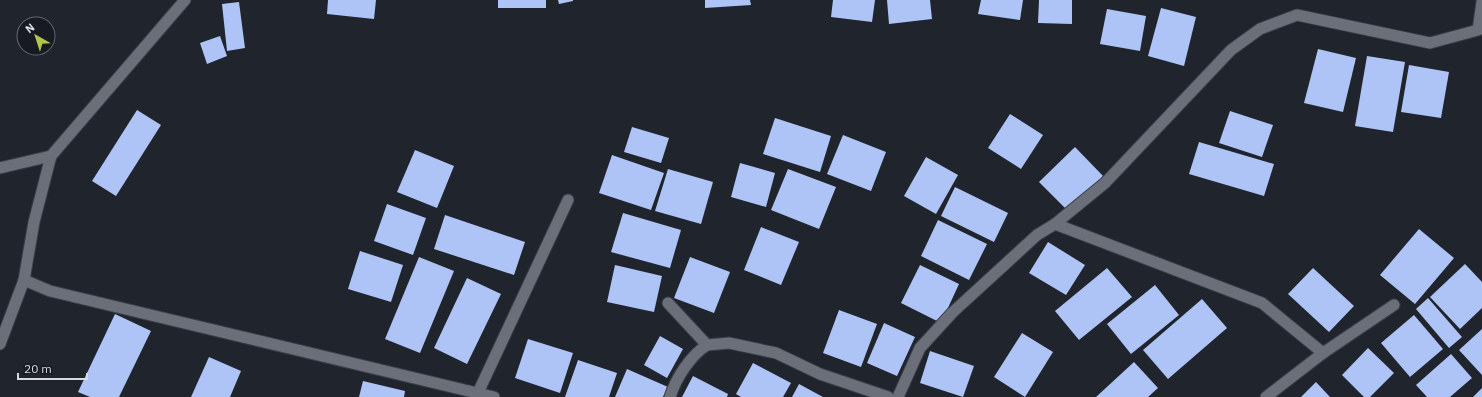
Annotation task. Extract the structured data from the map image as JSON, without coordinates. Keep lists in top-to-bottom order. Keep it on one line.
{"scale_bar":"20 m","north":"top left"}
